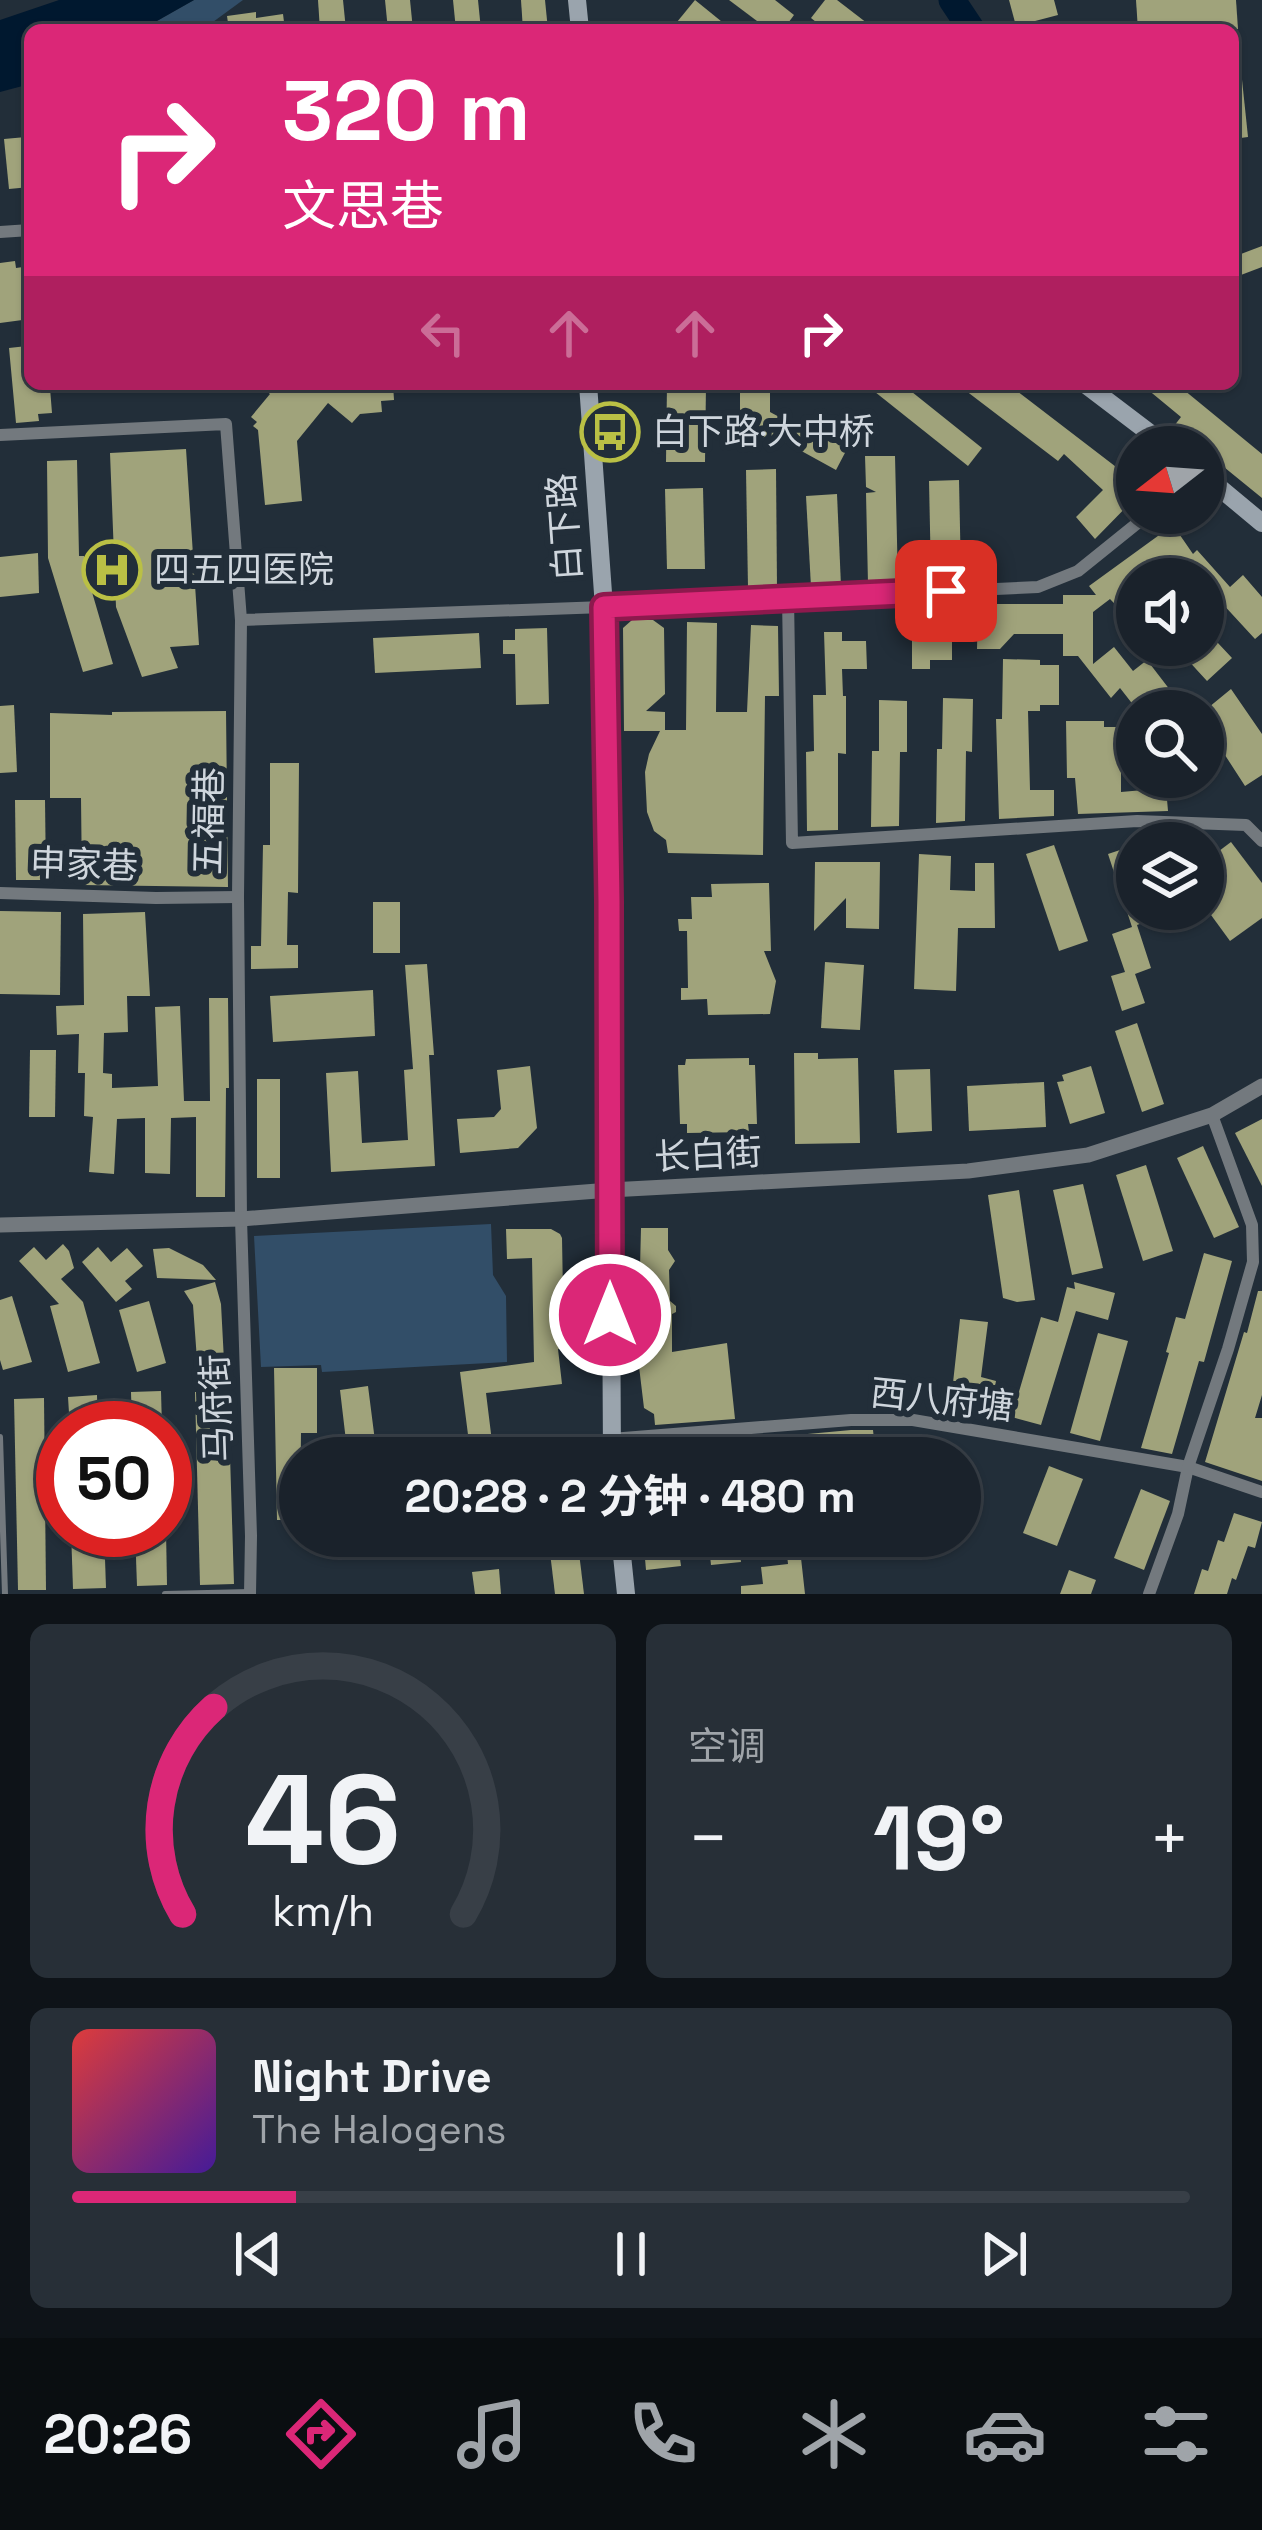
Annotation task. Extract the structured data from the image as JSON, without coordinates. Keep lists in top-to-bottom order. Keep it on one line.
{"streets":{"main road":["白下路"],"street":["五福巷","申家巷","长白街","西八府塘","马府街"]},"crossings":[["白下路","长白街"],["五福巷","申家巷"],["五福巷","长白街"],["五福巷","马府街"],["长白街","马府街"]],"places":{"bus stop":["白下路·大中桥"],"hospital":["四五四医院"]},"north":"left","page":{"turn":["320 m","文思巷"],"limit":"50","trip":"20:28 · 2 分钟 · 480 m","tile":"空调","heat":["−","19°","+"],"song":["Night Drive","The Halogens"],"tabs":"20:26","gauge":["46","km/h"]}}
